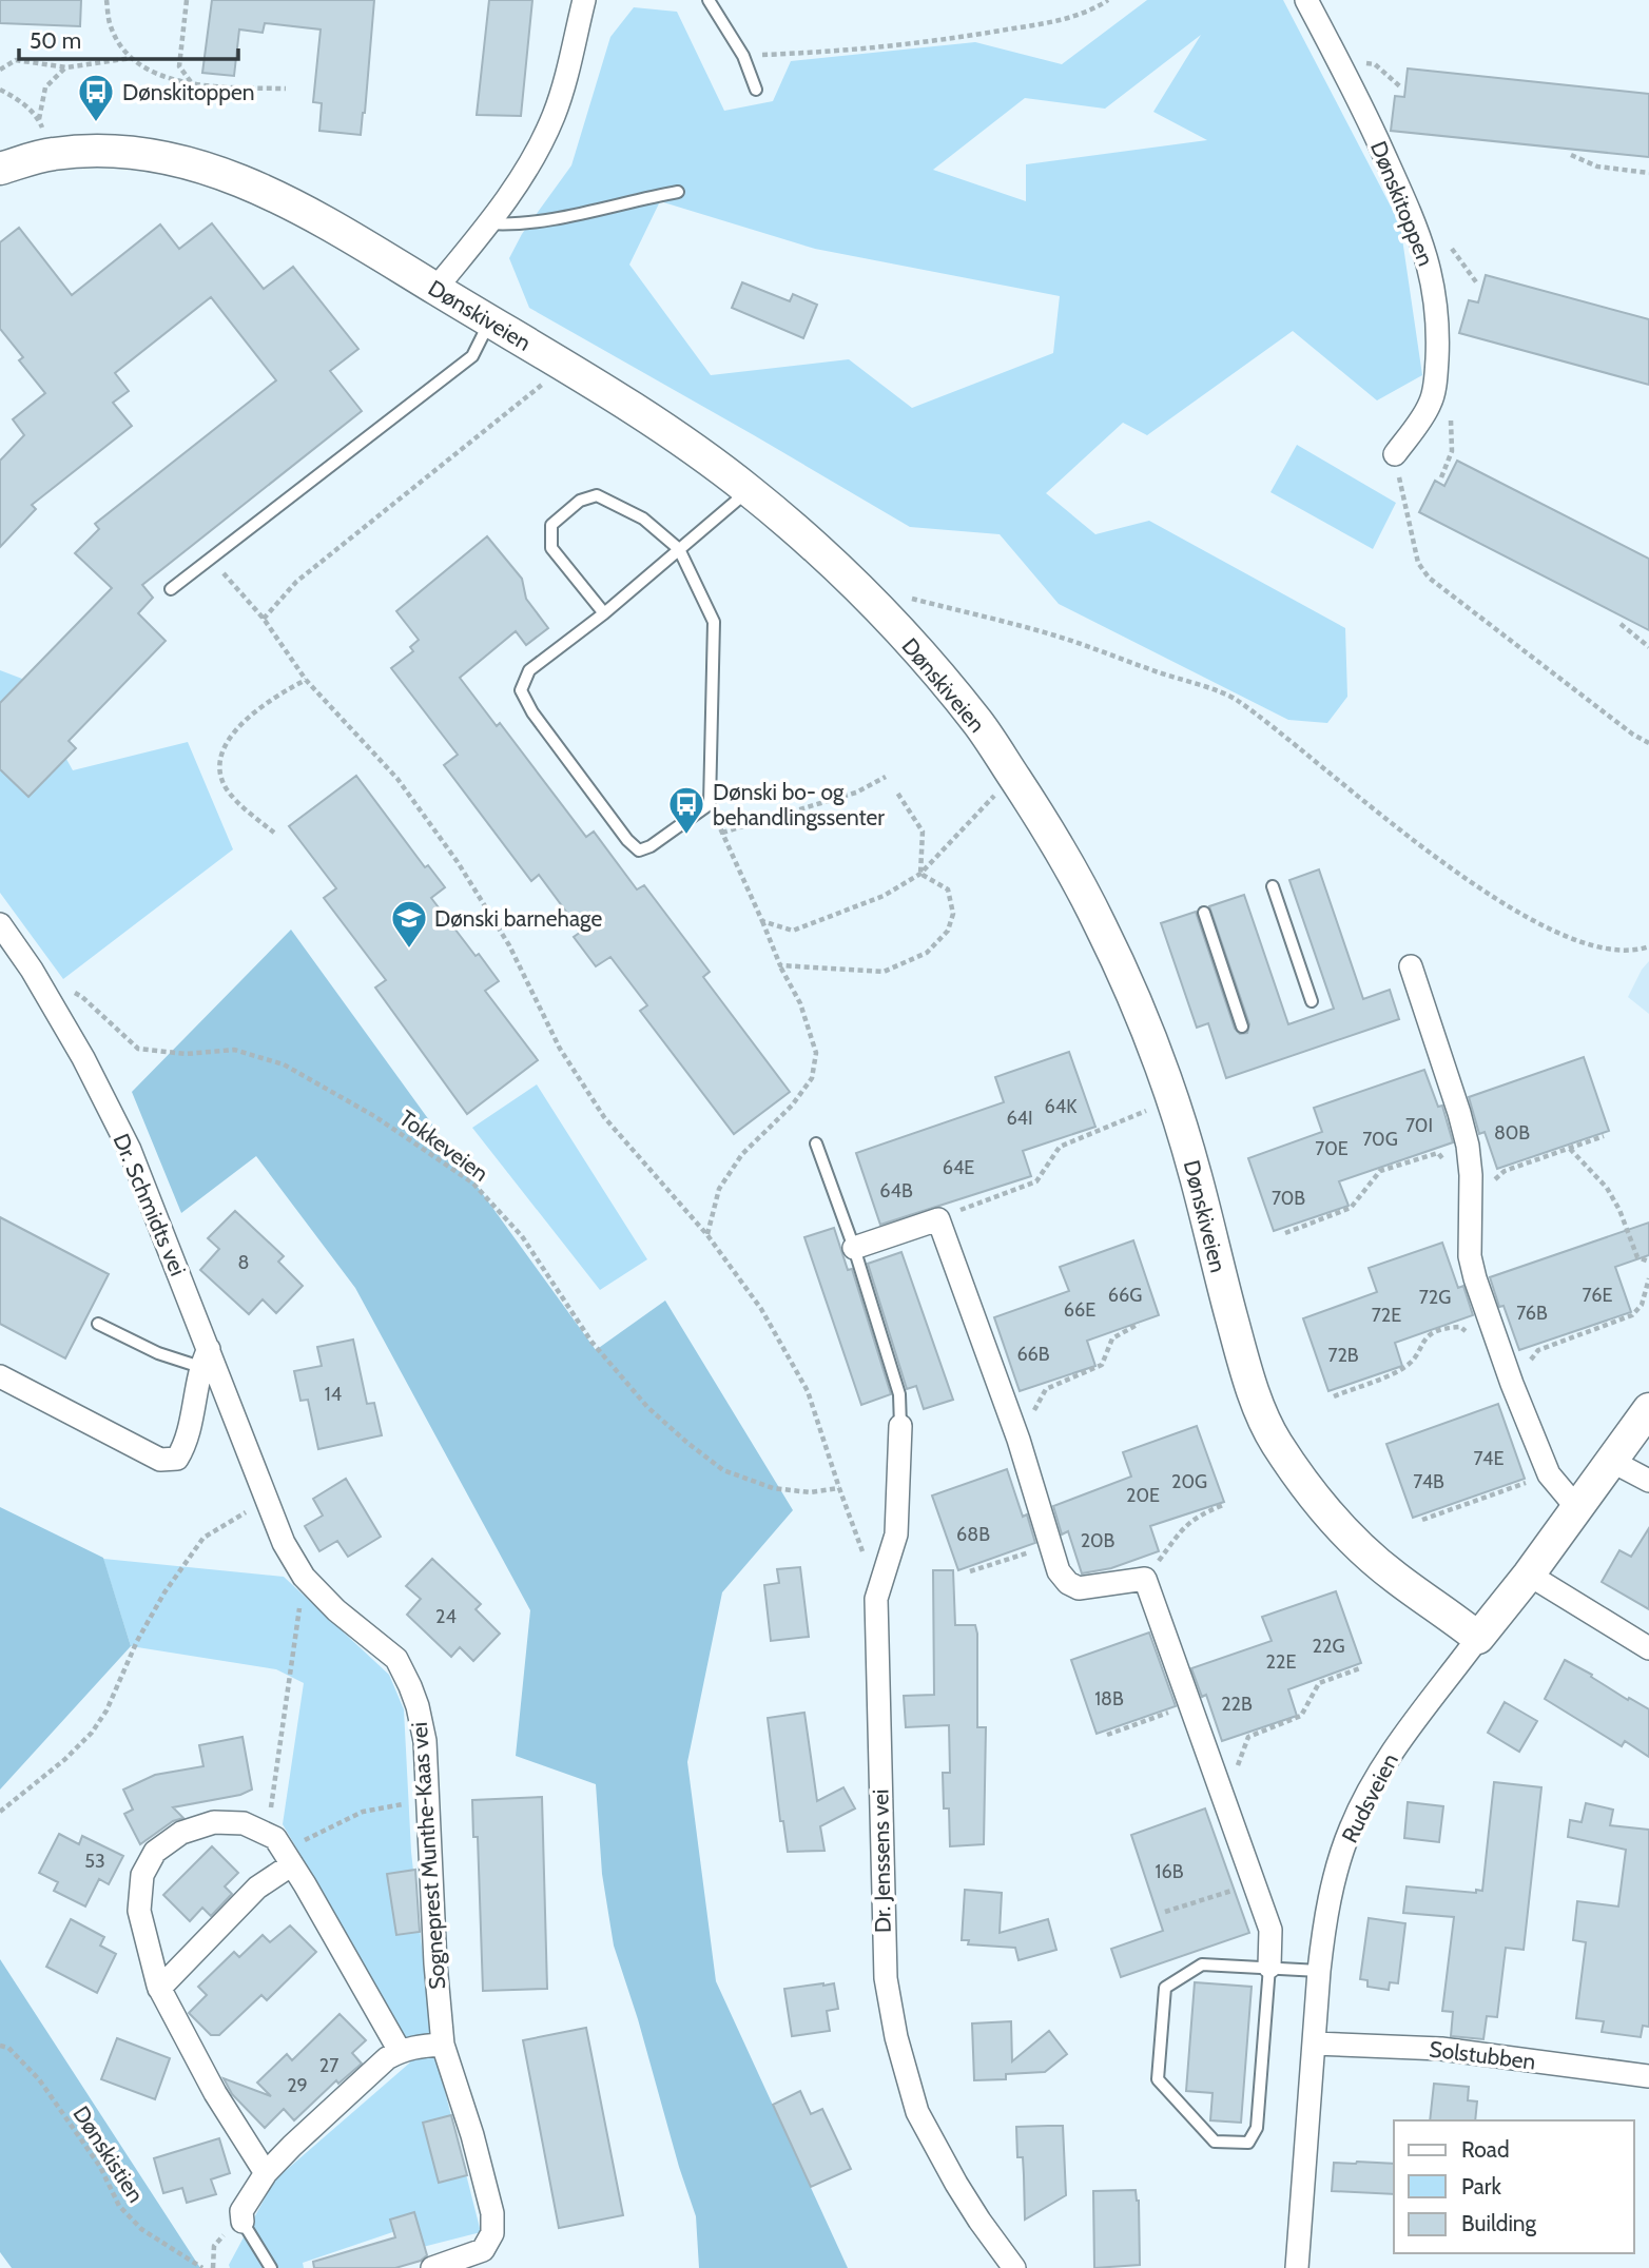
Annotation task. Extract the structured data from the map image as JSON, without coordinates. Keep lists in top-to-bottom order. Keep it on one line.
{"streets":{"street":["Dønskitoppen","Dønskiveien","Dr. Schmidts vei","Rudsveien","Sogneprest Munthe-Kaas vei","Dr. Jenssens vei","Solstubben"],"path":["Tokkeveien","Dønskistien"]},"crossings":[["Dønskiveien","Rudsveien"],["Tokkeveien","Dr. Schmidts vei"],["Dr. Schmidts vei","Sogneprest Munthe-Kaas vei"],["Rudsveien","Solstubben"]],"places":{"bus stop":["Dønskitoppen","Dønski bo- og behandlingssenter"],"school or university":["Dønski barnehage"]},"house_numbers":["64K","64I","70I","80B","70G","70E","64E","64B","70B","8","66G","76E","72G","66E","76B","72E","66B","72B","14","74E","20G","74B","20E","68B","20B","24","22G","22E","18B","22B","53","16B","27","29"],"legend":["Road","Park","Building"],"scale_bar":"50 m"}
